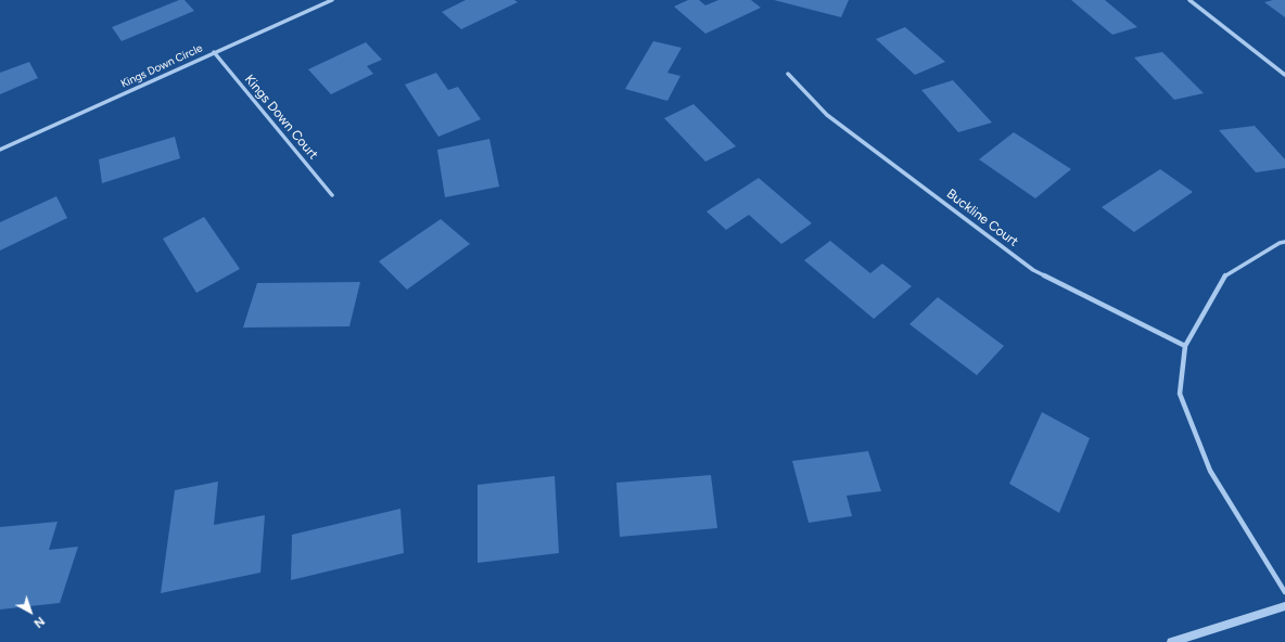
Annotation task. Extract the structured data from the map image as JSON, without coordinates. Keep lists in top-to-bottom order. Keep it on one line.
{"streets":{"street":["Kings Down Circle","Kings Down Court","Buckline Court"]},"crossings":[["Kings Down Circle","Kings Down Court"]],"north":"bottom right"}
